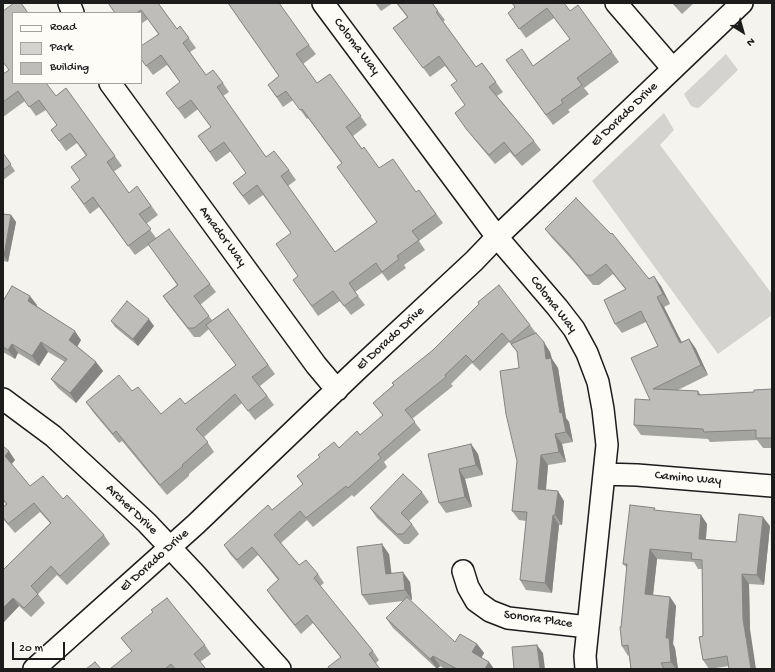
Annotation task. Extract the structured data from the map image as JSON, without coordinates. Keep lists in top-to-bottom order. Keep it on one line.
{"streets":{"street":["Coloma Way","El Dorado Drive","Amador Way","Camino Way","Archer Drive","Sonora Place"]},"crossings":[["Coloma Way","El Dorado Drive"],["Coloma Way","Camino Way"],["Coloma Way","Sonora Place"],["El Dorado Drive","Amador Way"],["El Dorado Drive","Archer Drive"]],"legend":["Road","Park","Building"],"scale_bar":"20 m","north":"bottom right"}
